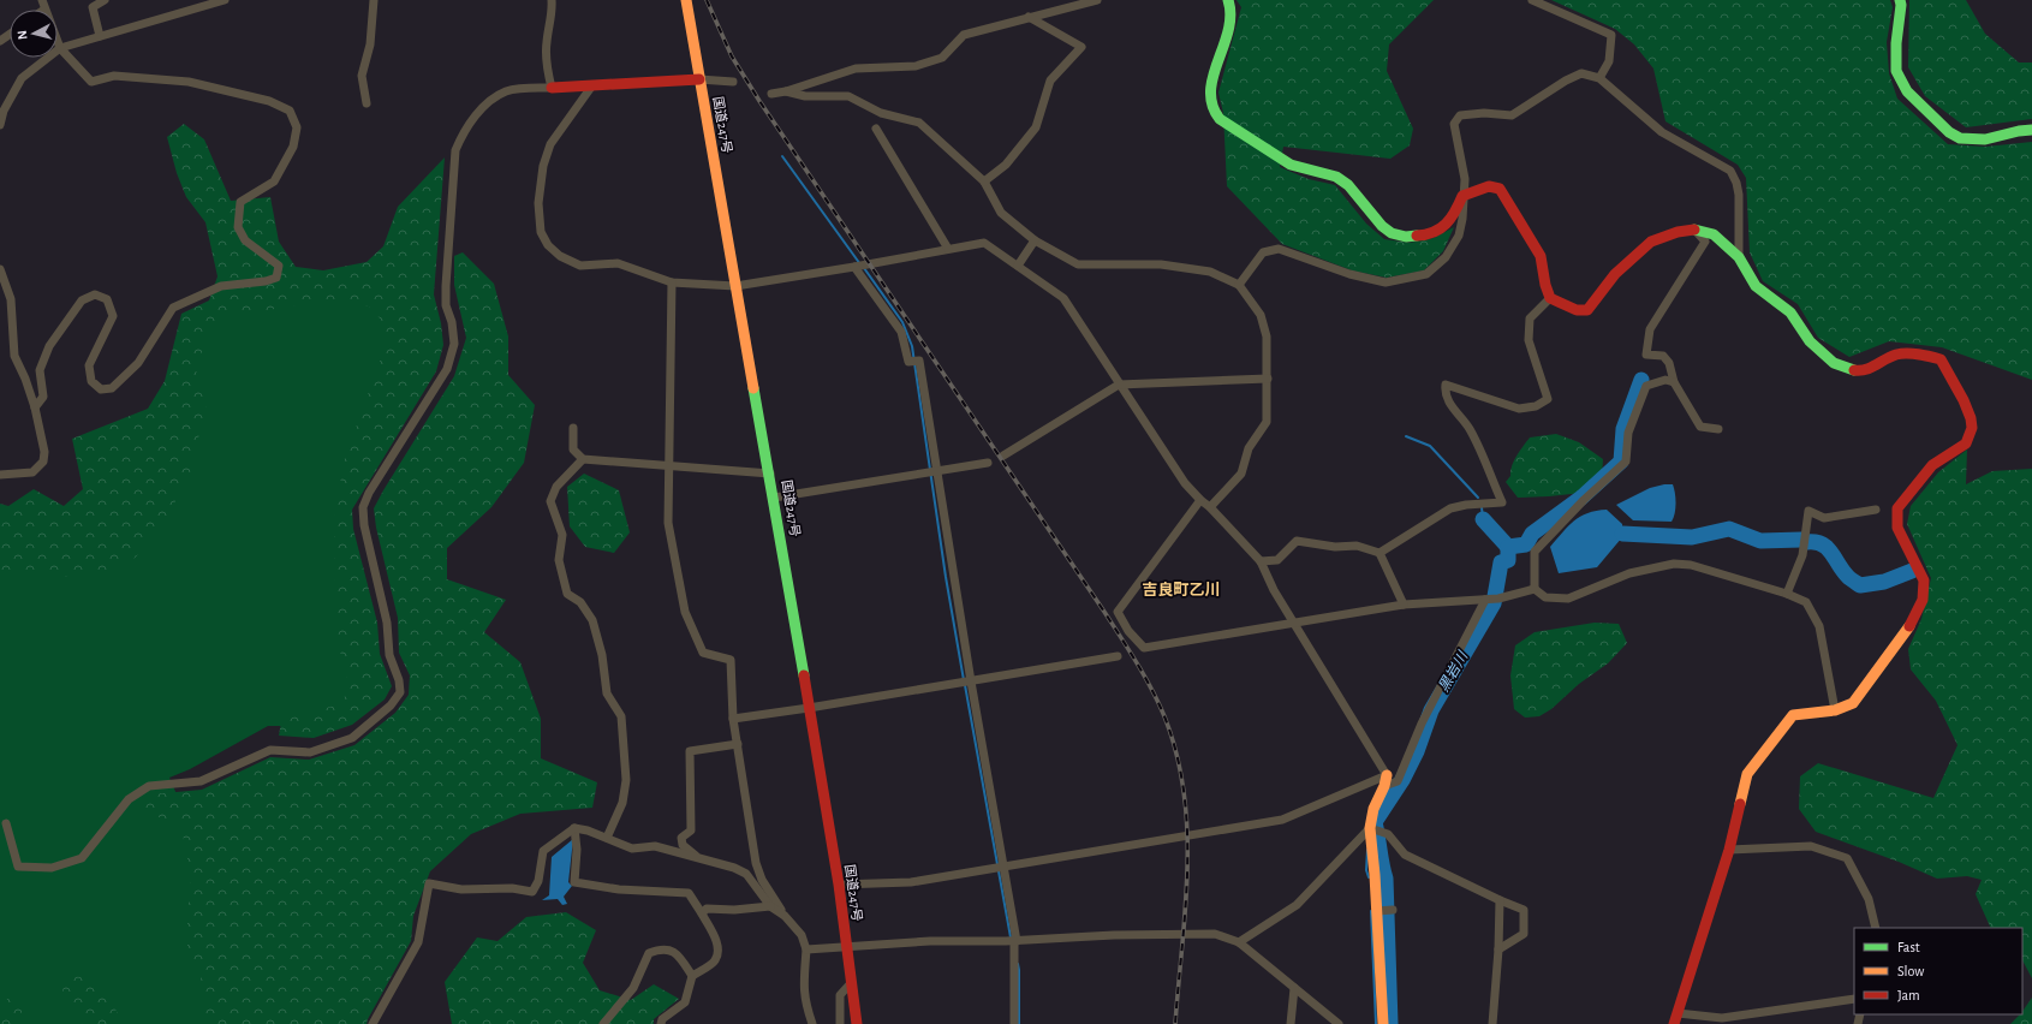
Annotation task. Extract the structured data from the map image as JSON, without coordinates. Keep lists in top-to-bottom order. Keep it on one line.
{"streets":{"main road":["国道247号"]},"districts":["吉良町乙川"],"water":["黒岩川"],"legend":["Fast","Slow","Jam"],"north":"left"}
